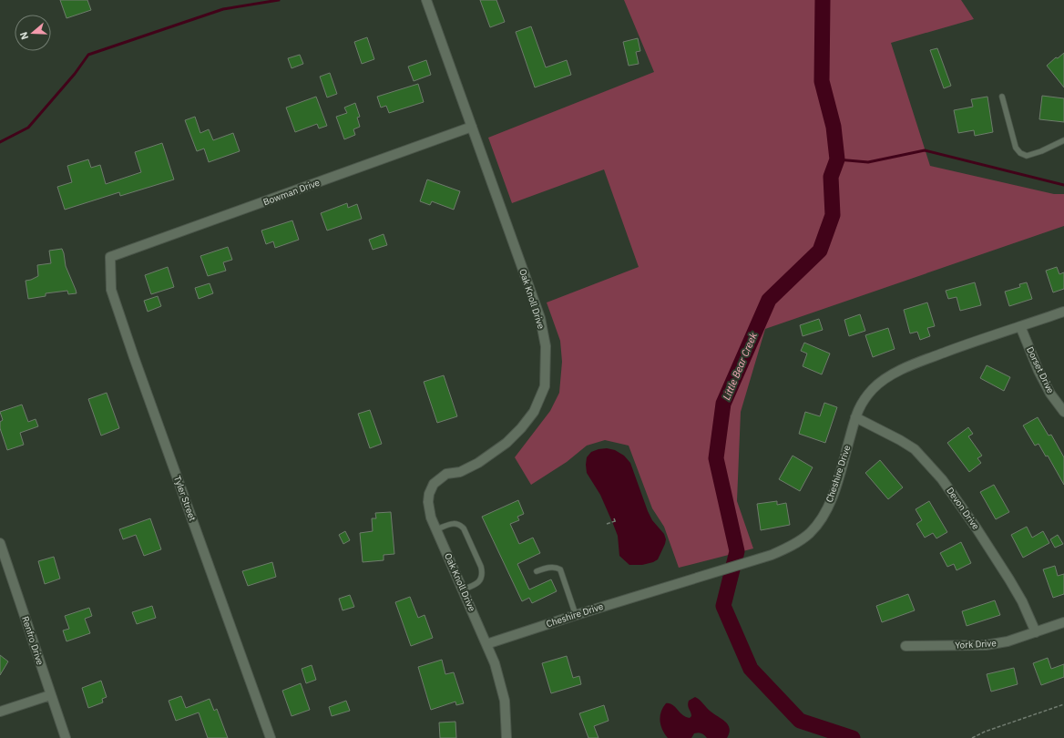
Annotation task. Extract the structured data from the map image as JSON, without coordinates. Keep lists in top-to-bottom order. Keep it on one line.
{"streets":{"street":["Bowman Drive","Oak Knoll Drive","Dorset Drive","Cheshire Drive","Tyler Street","Devon Drive","Renfro Drive","York Drive"]},"crossings":[["Bowman Drive","Oak Knoll Drive"],["Bowman Drive","Tyler Street"],["Oak Knoll Drive","Cheshire Drive"],["Dorset Drive","Cheshire Drive"],["Cheshire Drive","Devon Drive"],["Devon Drive","York Drive"]],"water":["Little Bear Creek"],"north":"left"}
